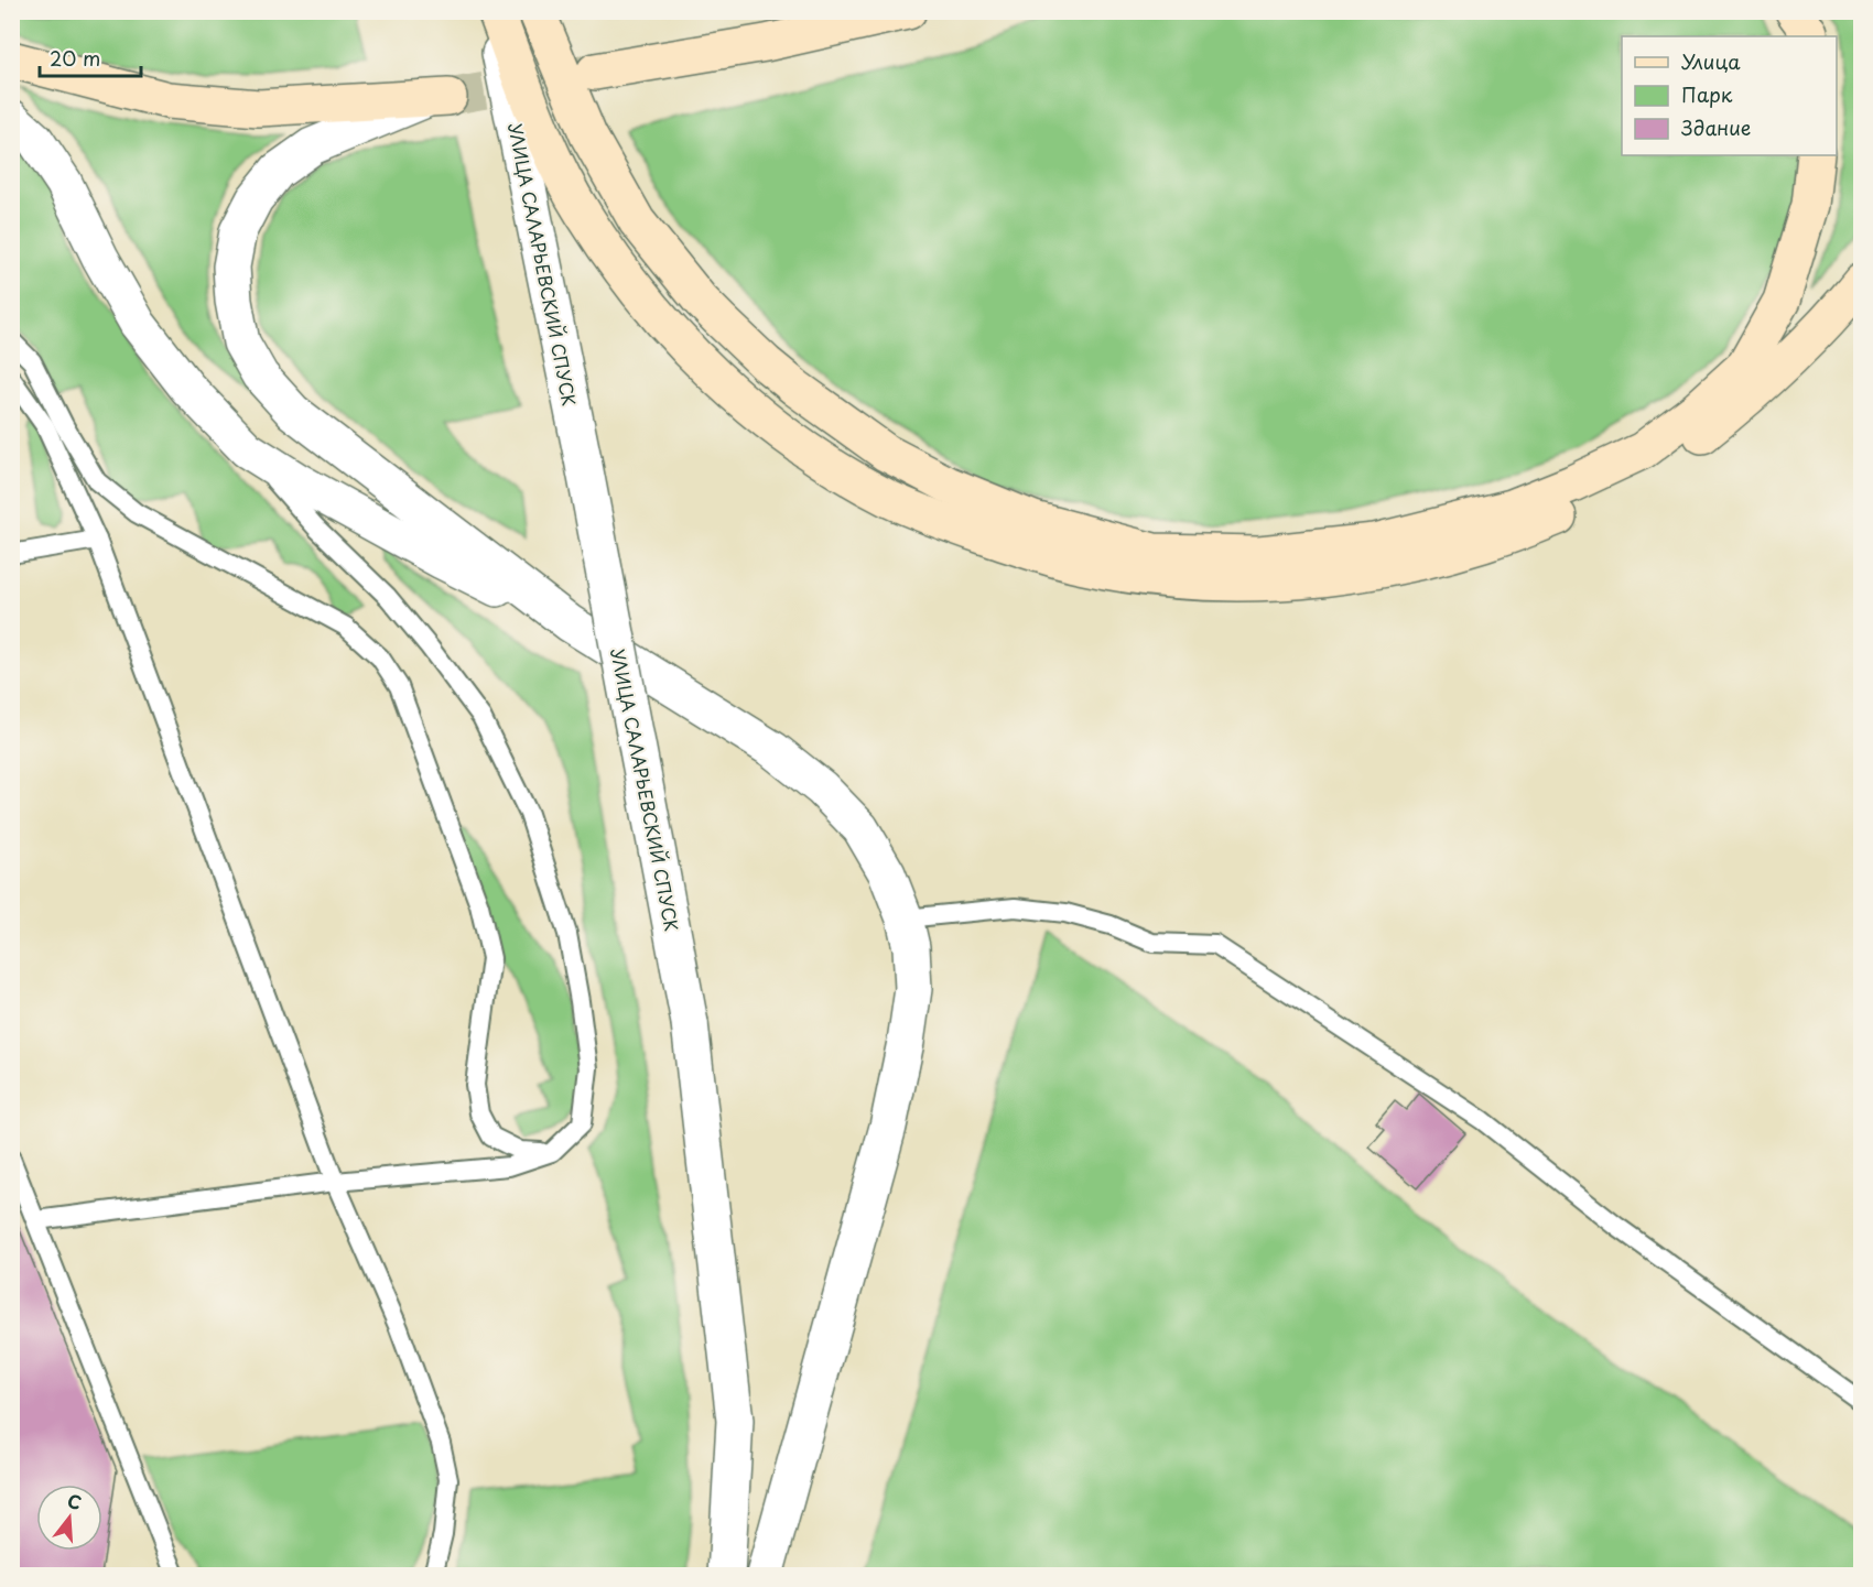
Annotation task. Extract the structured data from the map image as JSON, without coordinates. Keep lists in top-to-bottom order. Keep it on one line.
{"streets":{"street":["УЛИЦА САЛАРЬЕВСКИЙ СПУСК"]},"legend":["Улица","Парк","Здание"],"scale_bar":"20 m","north":"top"}
